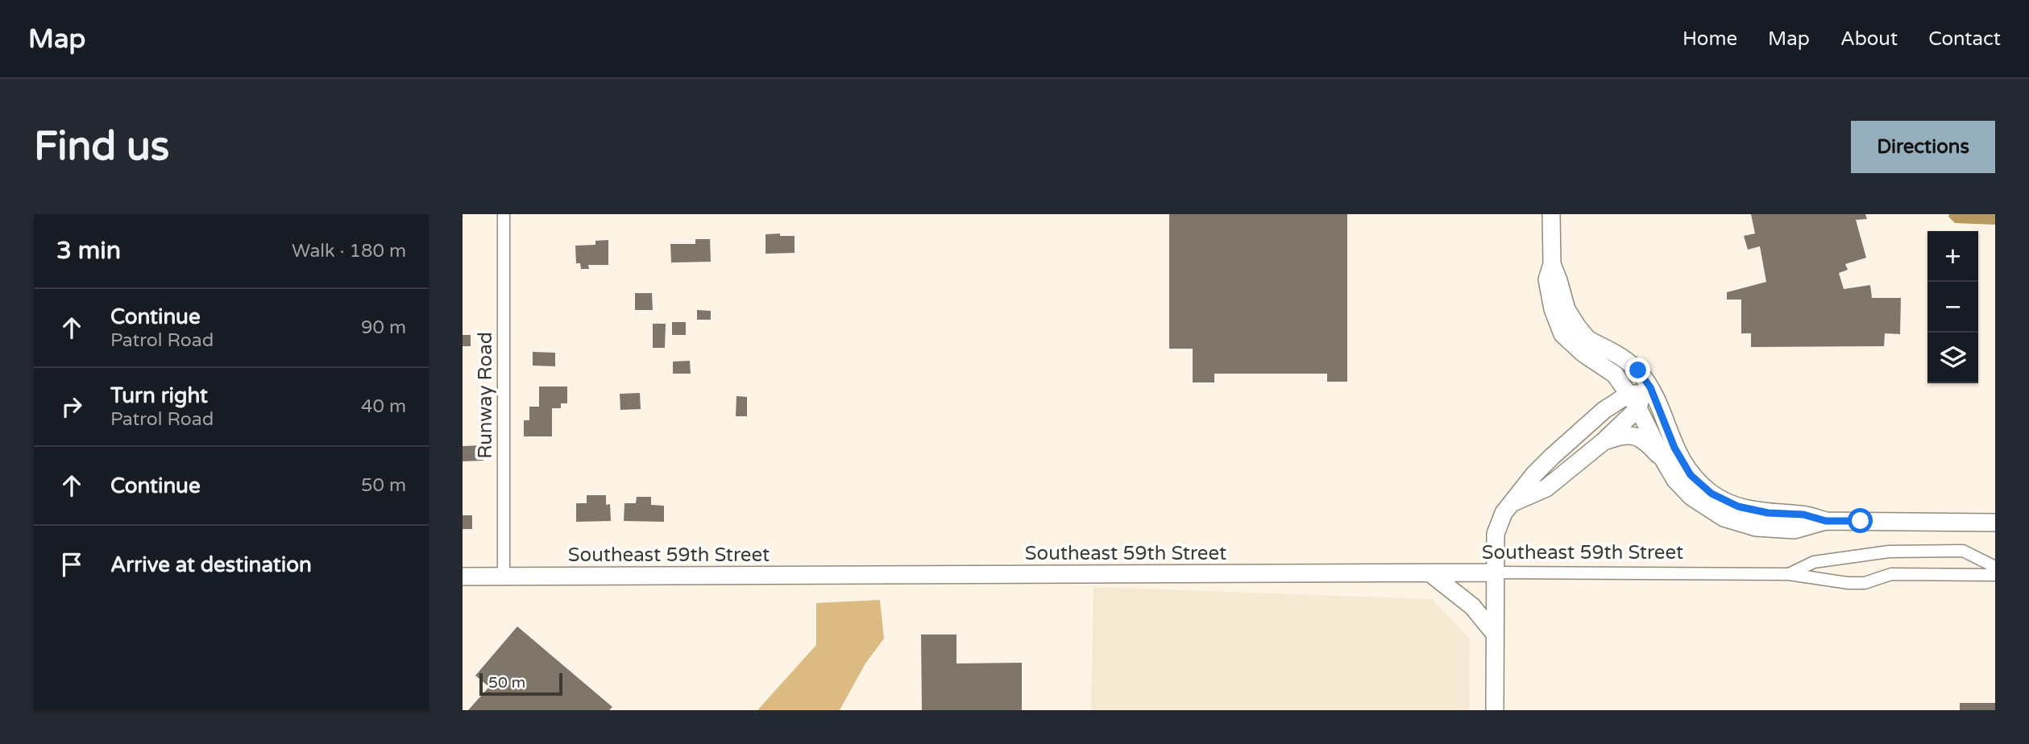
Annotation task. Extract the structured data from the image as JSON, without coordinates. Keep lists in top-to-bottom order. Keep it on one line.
{"streets":{"main road":["Southeast 59th Street"],"street":["Runway Road"]},"crossings":[["Runway Road","Southeast 59th Street"]],"scale_bar":"50 m","page":{"header":"Map","nav":["Home","Map","About","Contact"],"buttons":"Directions","title":"Find us","heading":["3 min","Walk · 180 m"],"map_buttons":["+","−"],"list":[["Continue","Patrol Road","90 m"],["Turn right","Patrol Road","40 m"],["Continue","50 m"],"Arrive at destination"],"scale":"50 m"}}
